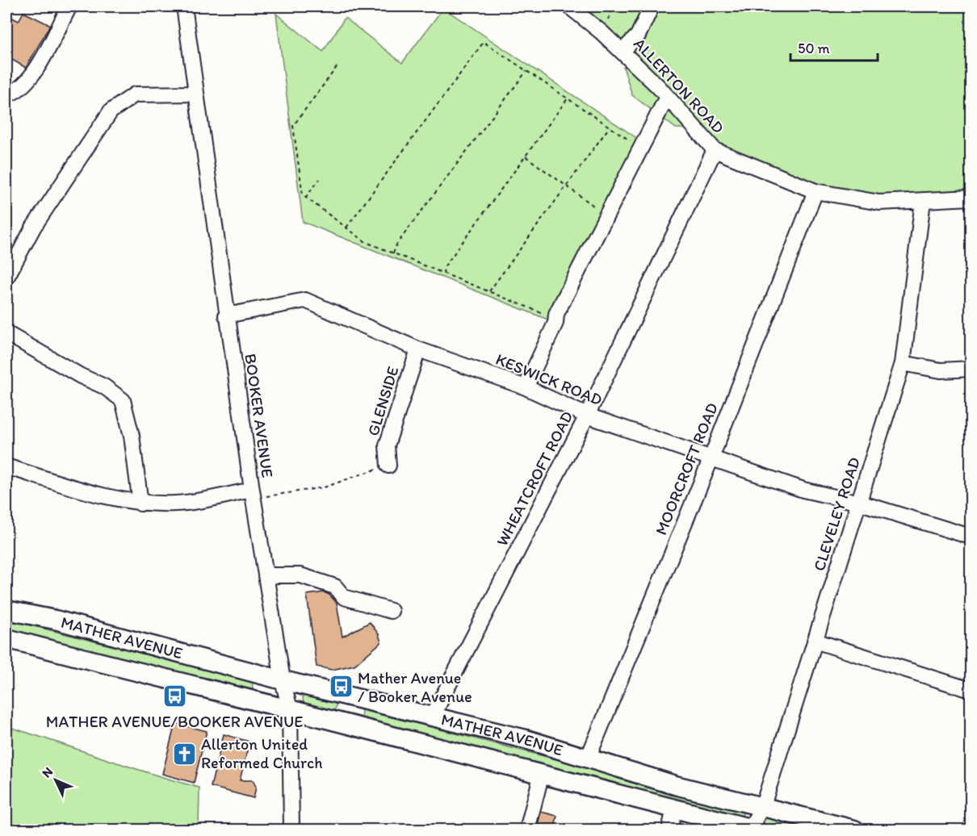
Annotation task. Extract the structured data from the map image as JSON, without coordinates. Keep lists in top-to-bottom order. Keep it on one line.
{"streets":{"main road":["MATHER AVENUE"],"street":["ALLERTON ROAD","KESWICK ROAD","GLENSIDE","BOOKER AVENUE","MOORCROFT ROAD","WHEATCROFT ROAD","CLEVELEY ROAD"]},"crossings":[["ALLERTON ROAD","MOORCROFT ROAD"],["ALLERTON ROAD","WHEATCROFT ROAD"],["ALLERTON ROAD","CLEVELEY ROAD"],["KESWICK ROAD","GLENSIDE"],["KESWICK ROAD","BOOKER AVENUE"],["KESWICK ROAD","MOORCROFT ROAD"],["KESWICK ROAD","WHEATCROFT ROAD"],["KESWICK ROAD","CLEVELEY ROAD"],["BOOKER AVENUE","MATHER AVENUE"],["MOORCROFT ROAD","MATHER AVENUE"],["WHEATCROFT ROAD","MATHER AVENUE"],["CLEVELEY ROAD","MATHER AVENUE"]],"places":{"bus stop":["Mather Avenue / Booker Avenue","MATHER AVENUE/BOOKER AVENUE"],"church":["Allerton United Reformed Church"]},"scale_bar":"50 m","north":"top left"}
